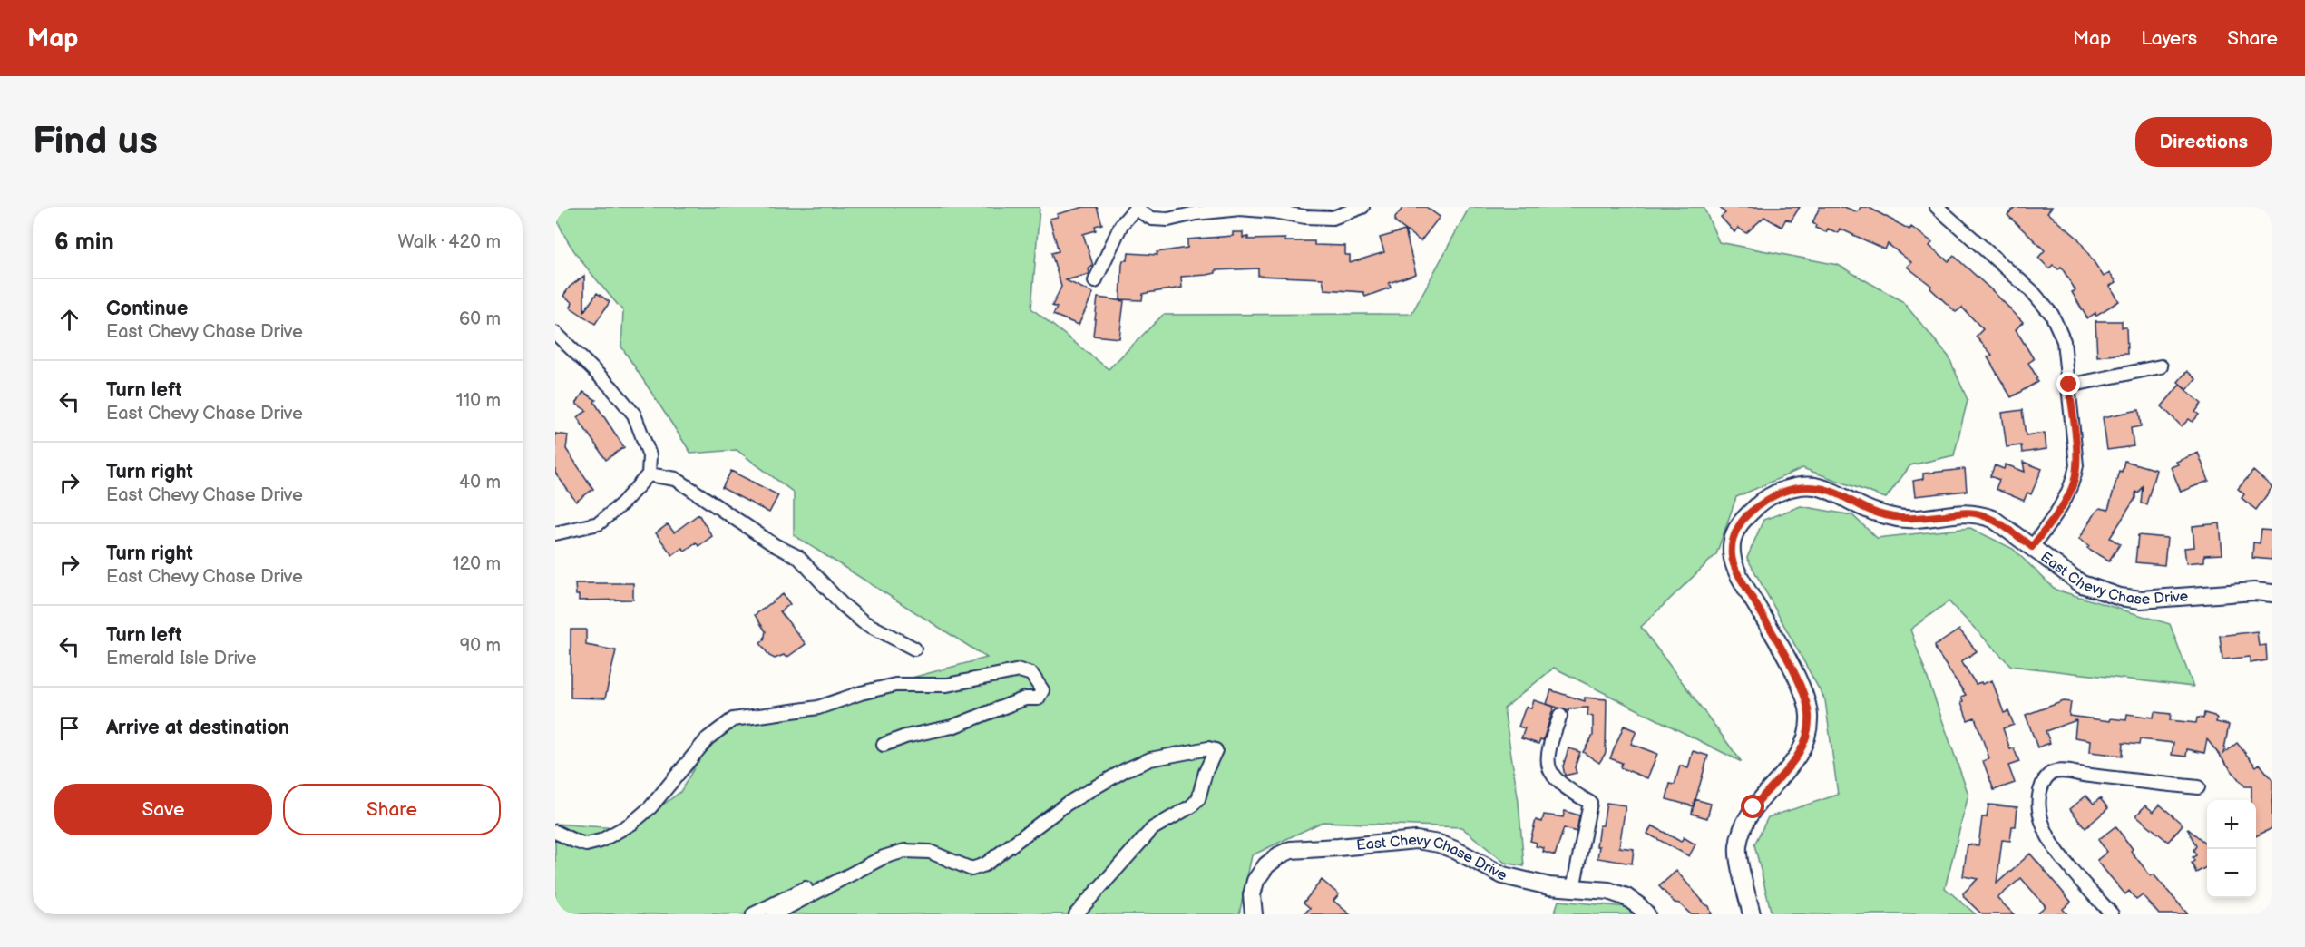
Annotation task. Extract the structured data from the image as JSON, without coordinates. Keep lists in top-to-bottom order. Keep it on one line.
{"streets":{"main road":["East Chevy Chase Drive"]},"page":{"header":"Map","nav":["Map","Layers","Share"],"buttons":["Directions",["Save","Share"]],"title":"Find us","heading":["6 min","Walk · 420 m"],"list":[["Continue","East Chevy Chase Drive","60 m"],["Turn left","East Chevy Chase Drive","110 m"],["Turn right","East Chevy Chase Drive","40 m"],["Turn right","East Chevy Chase Drive","120 m"],["Turn left","Emerald Isle Drive","90 m"],"Arrive at destination"],"map_buttons":["+","−"]}}
